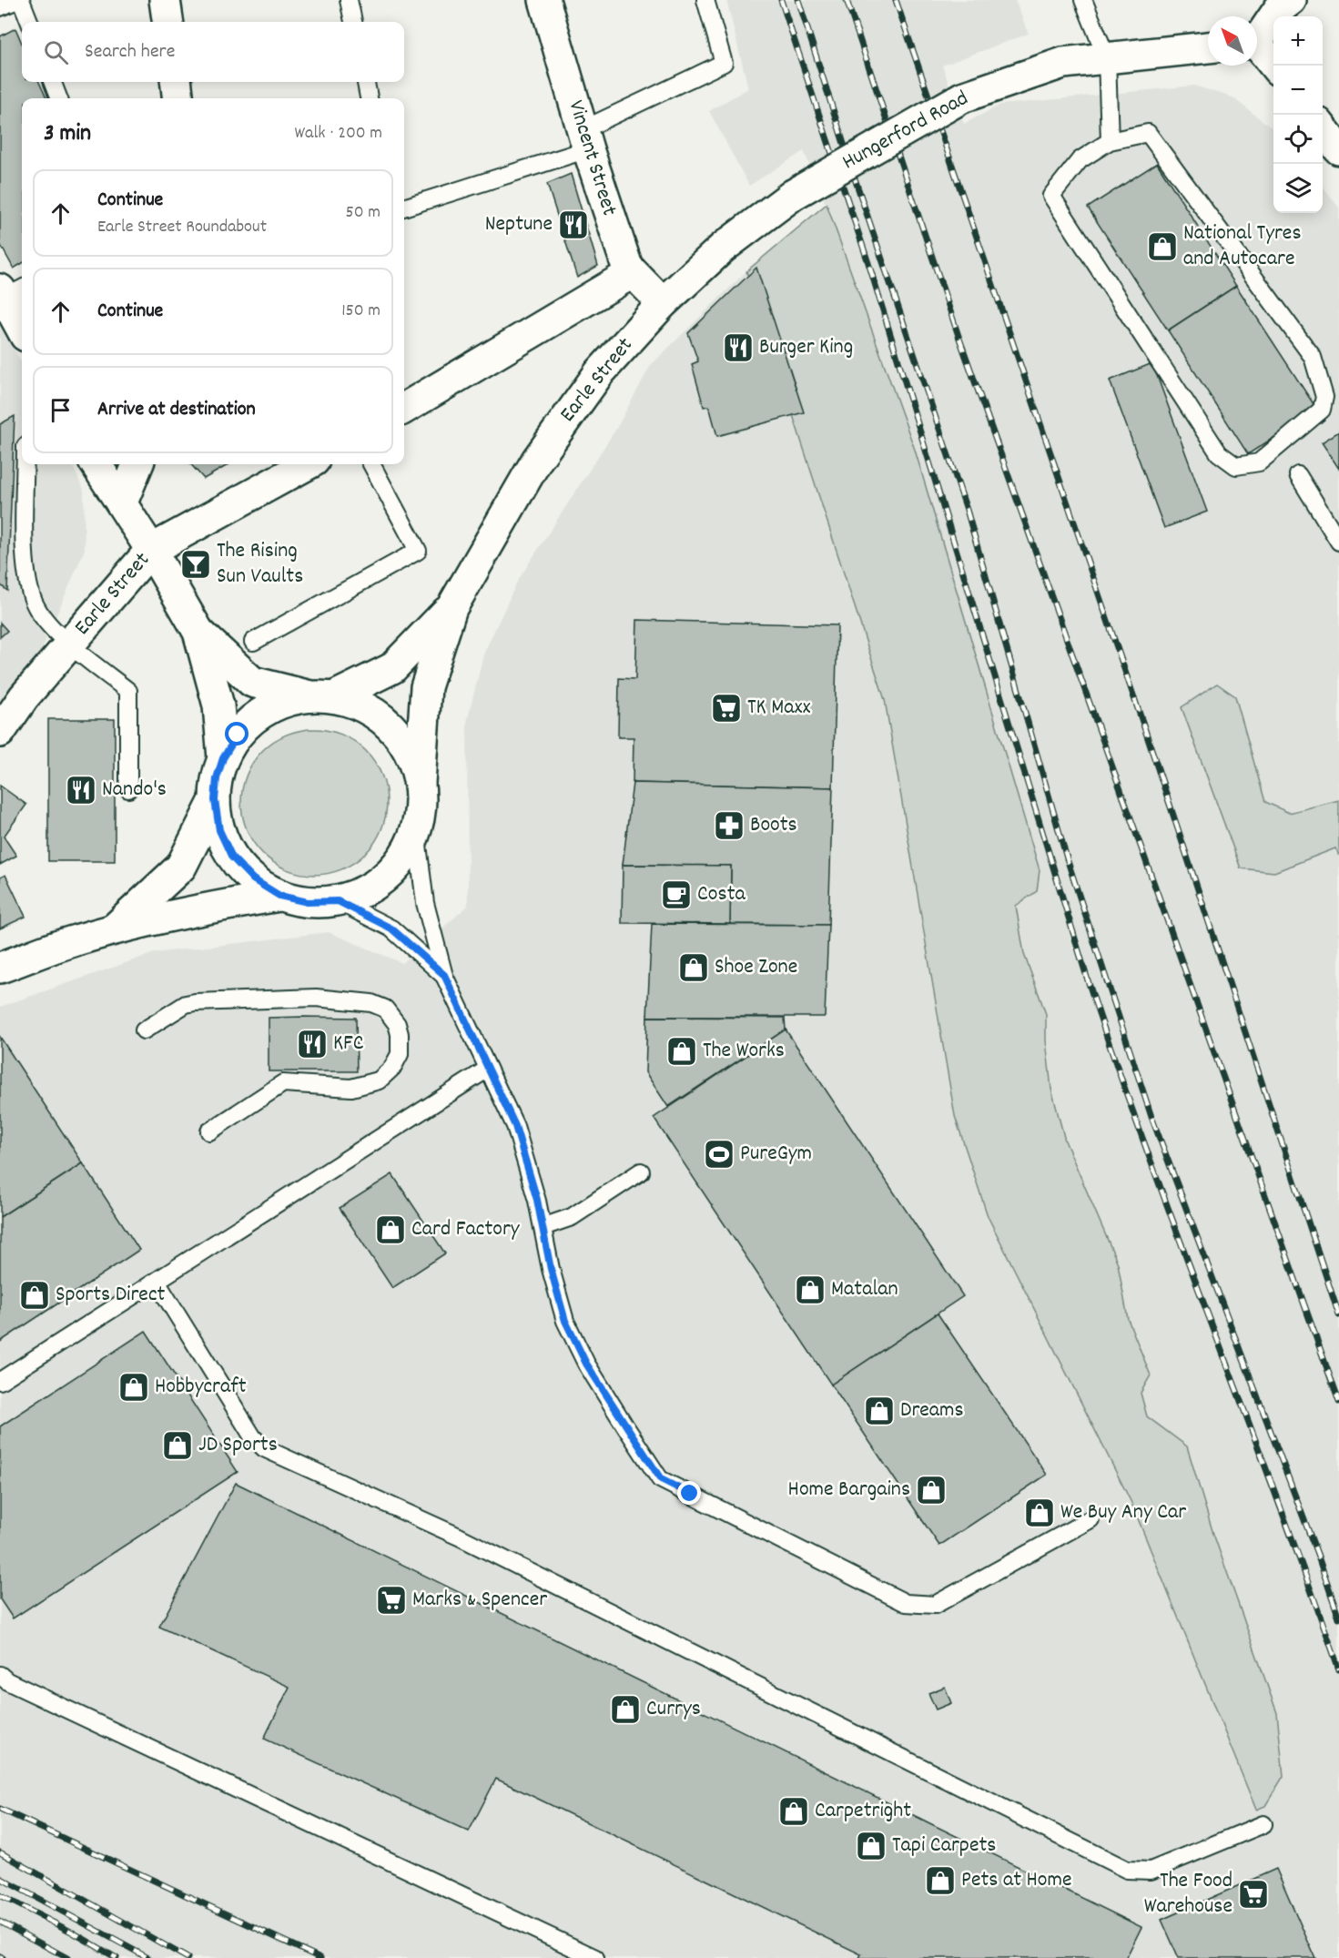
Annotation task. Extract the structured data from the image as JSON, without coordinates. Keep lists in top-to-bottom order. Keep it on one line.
{"streets":{"main road":["Hungerford Road","Vincent Street","Earle Street"]},"crossings":[["Hungerford Road","Earle Street"],["Vincent Street","Earle Street"]],"places":{"restaurant":["Neptune","Burger King","Nando's","KFC"],"shop":["National Tyres and Autocare","Shoe Zone","The Works","Card Factory","Matalan","Sports Direct","Hobbycraft","Dreams","JD Sports","Home Bargains","We Buy Any Car","Currys","Carpetright","Tapi Carpets","Pets at Home"],"bar":["The Rising Sun Vaults"],"supermarket":["TK Maxx","Marks & Spencer","The Food Warehouse"],"pharmacy":["Boots"],"cafe":["Costa"],"sports":["PureGym"]},"north":"top left","page":{"map_buttons":["+","−"],"search":"Search here","heading":["3 min","Walk · 200 m"],"list":[["Continue","Earle Street Roundabout","50 m"],["Continue","150 m"],"Arrive at destination"]}}
